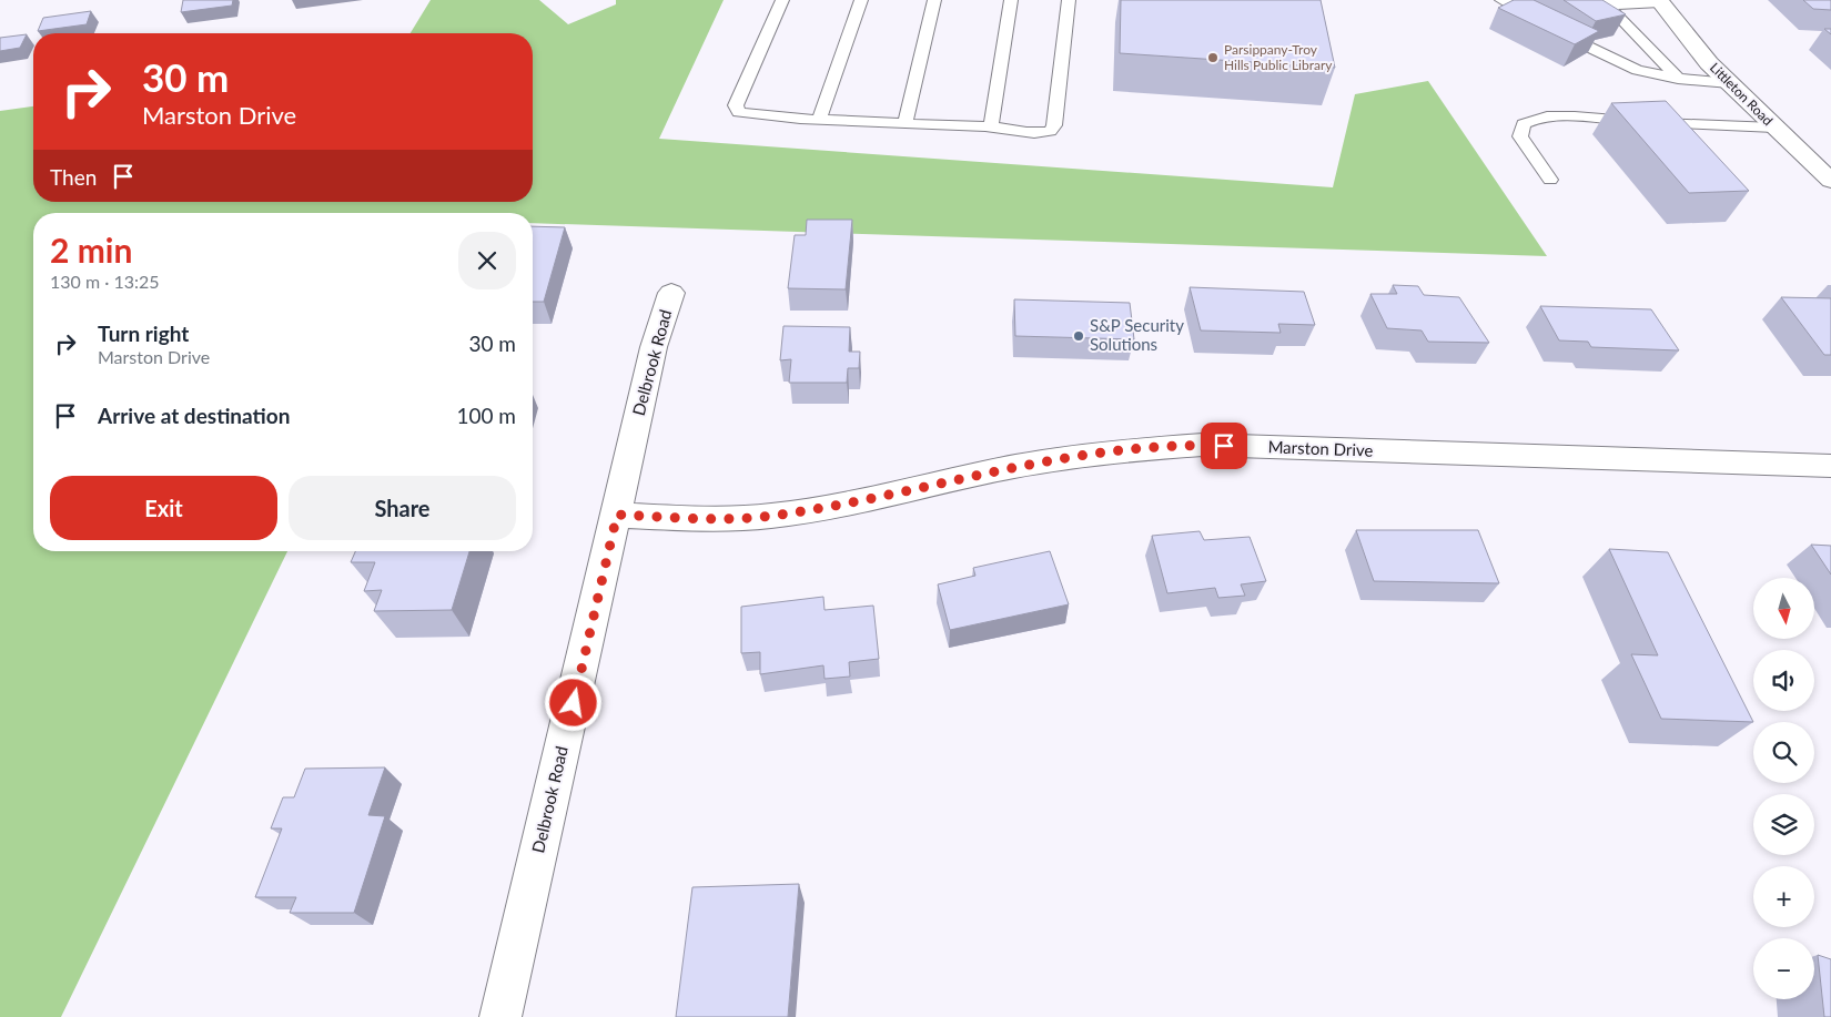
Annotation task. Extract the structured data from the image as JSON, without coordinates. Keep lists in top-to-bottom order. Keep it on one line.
{"streets":{"street":["Littleton Road","Delbrook Road","Marston Drive"]},"crossings":[["Delbrook Road","Marston Drive"]],"places":["Parsippany-Troy Hills Public Library","S&P Security Solutions"],"north":"bottom","page":{"turn":["30 m","Marston Drive"],"then":"Then","heading":["2 min","130 m · 13:25"],"list":[{"name":"Turn right","note":"Marston Drive","value":"30 m"},{"name":"Arrive at destination","value":"100 m"}],"buttons":["Exit","Share"],"map_buttons":["+","−"]}}
